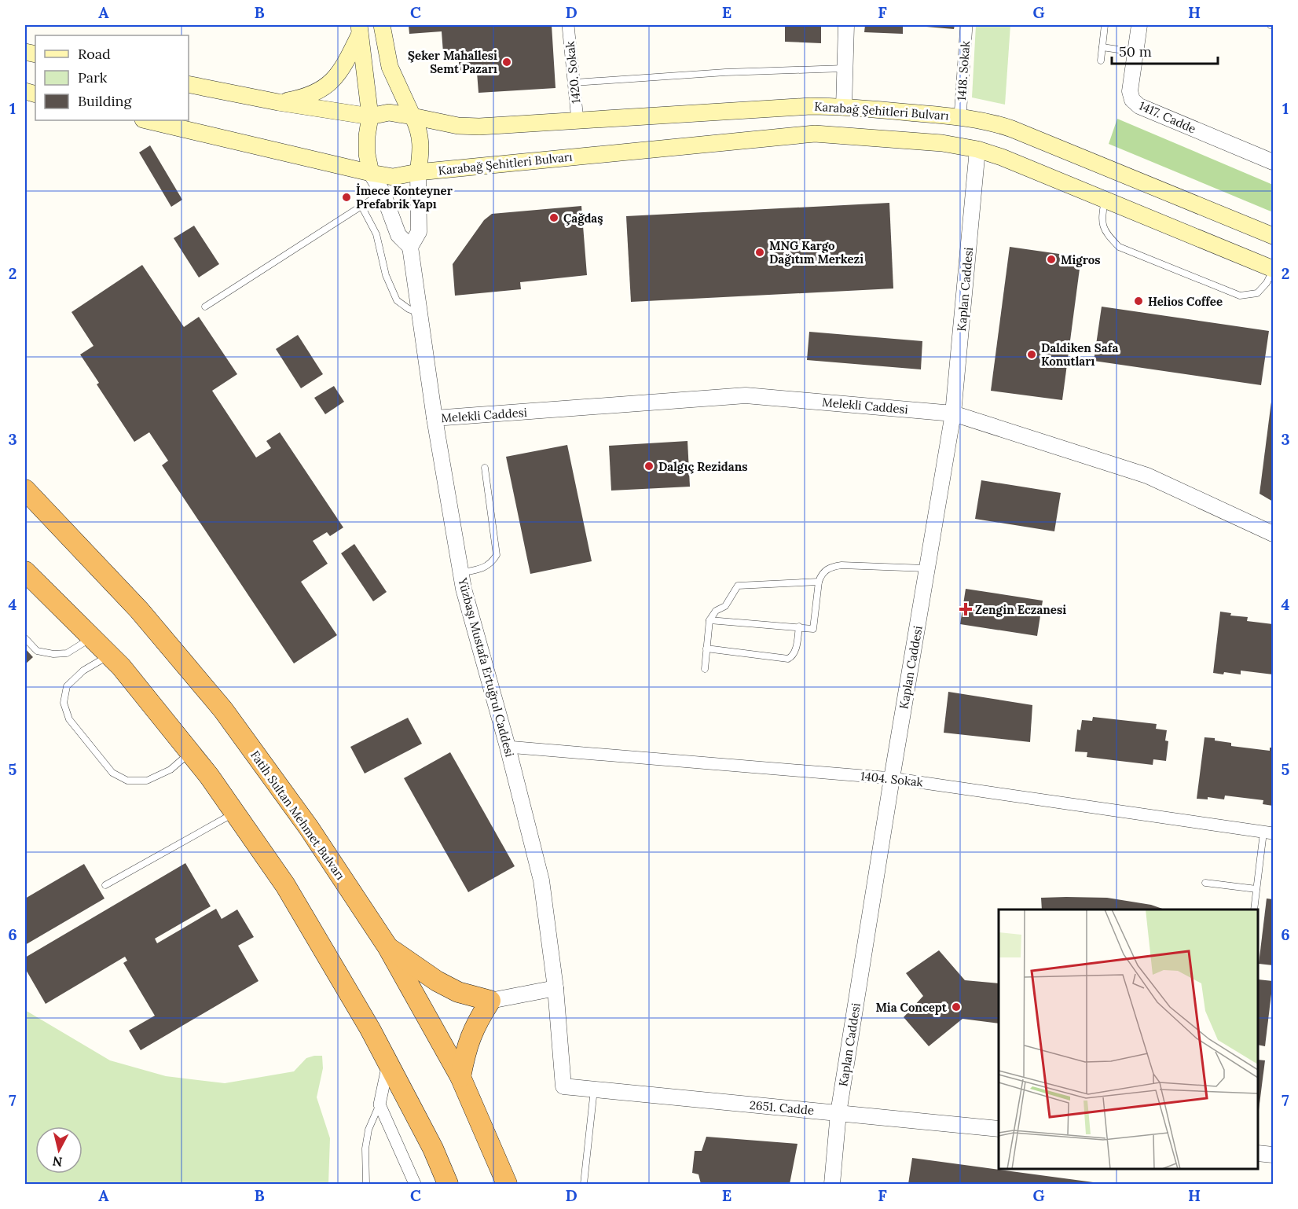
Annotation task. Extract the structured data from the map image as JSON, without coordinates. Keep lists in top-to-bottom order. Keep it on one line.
{"streets":{"highway":["Fatih Sultan Mehmet Bulvarı"],"main road":["Karabağ Şehitleri Bulvarı"],"street":["1418. Sokak","1420. Sokak","1417. Cadde","Kaplan Caddesi","Melekli Caddesi","Yüzbaşı Mustafa Ertuğrul Caddesi","1404. Sokak","2651. Cadde"]},"crossings":[["1418. Sokak","Karabağ Şehitleri Bulvarı"],["1420. Sokak","Karabağ Şehitleri Bulvarı"],["Karabağ Şehitleri Bulvarı","Kaplan Caddesi"],["Karabağ Şehitleri Bulvarı","Yüzbaşı Mustafa Ertuğrul Caddesi"],["Kaplan Caddesi","Melekli Caddesi"],["Kaplan Caddesi","1404. Sokak"],["Kaplan Caddesi","2651. Cadde"],["Melekli Caddesi","Yüzbaşı Mustafa Ertuğrul Caddesi"],["Yüzbaşı Mustafa Ertuğrul Caddesi","1404. Sokak"],["Yüzbaşı Mustafa Ertuğrul Caddesi","2651. Cadde"]],"places":{"other":["Şeker Mahallesi Semt Pazarı","İmece Konteyner Prefabrik Yapı","Çağdaş","MNG Kargo Dağıtım Merkezi","Migros","Helios Coffee","Daldiken Safa Konutları","Dalgıç Rezidans","Mia Concept"],"health":["Zengin Eczanesi"]},"legend":["Road","Park","Building"],"scale_bar":"50 m","north":"bottom","grid":{"columns":["A","B","C","D","E","F","G","H"],"rows":["1","2","3","4","5","6","7"]}}
